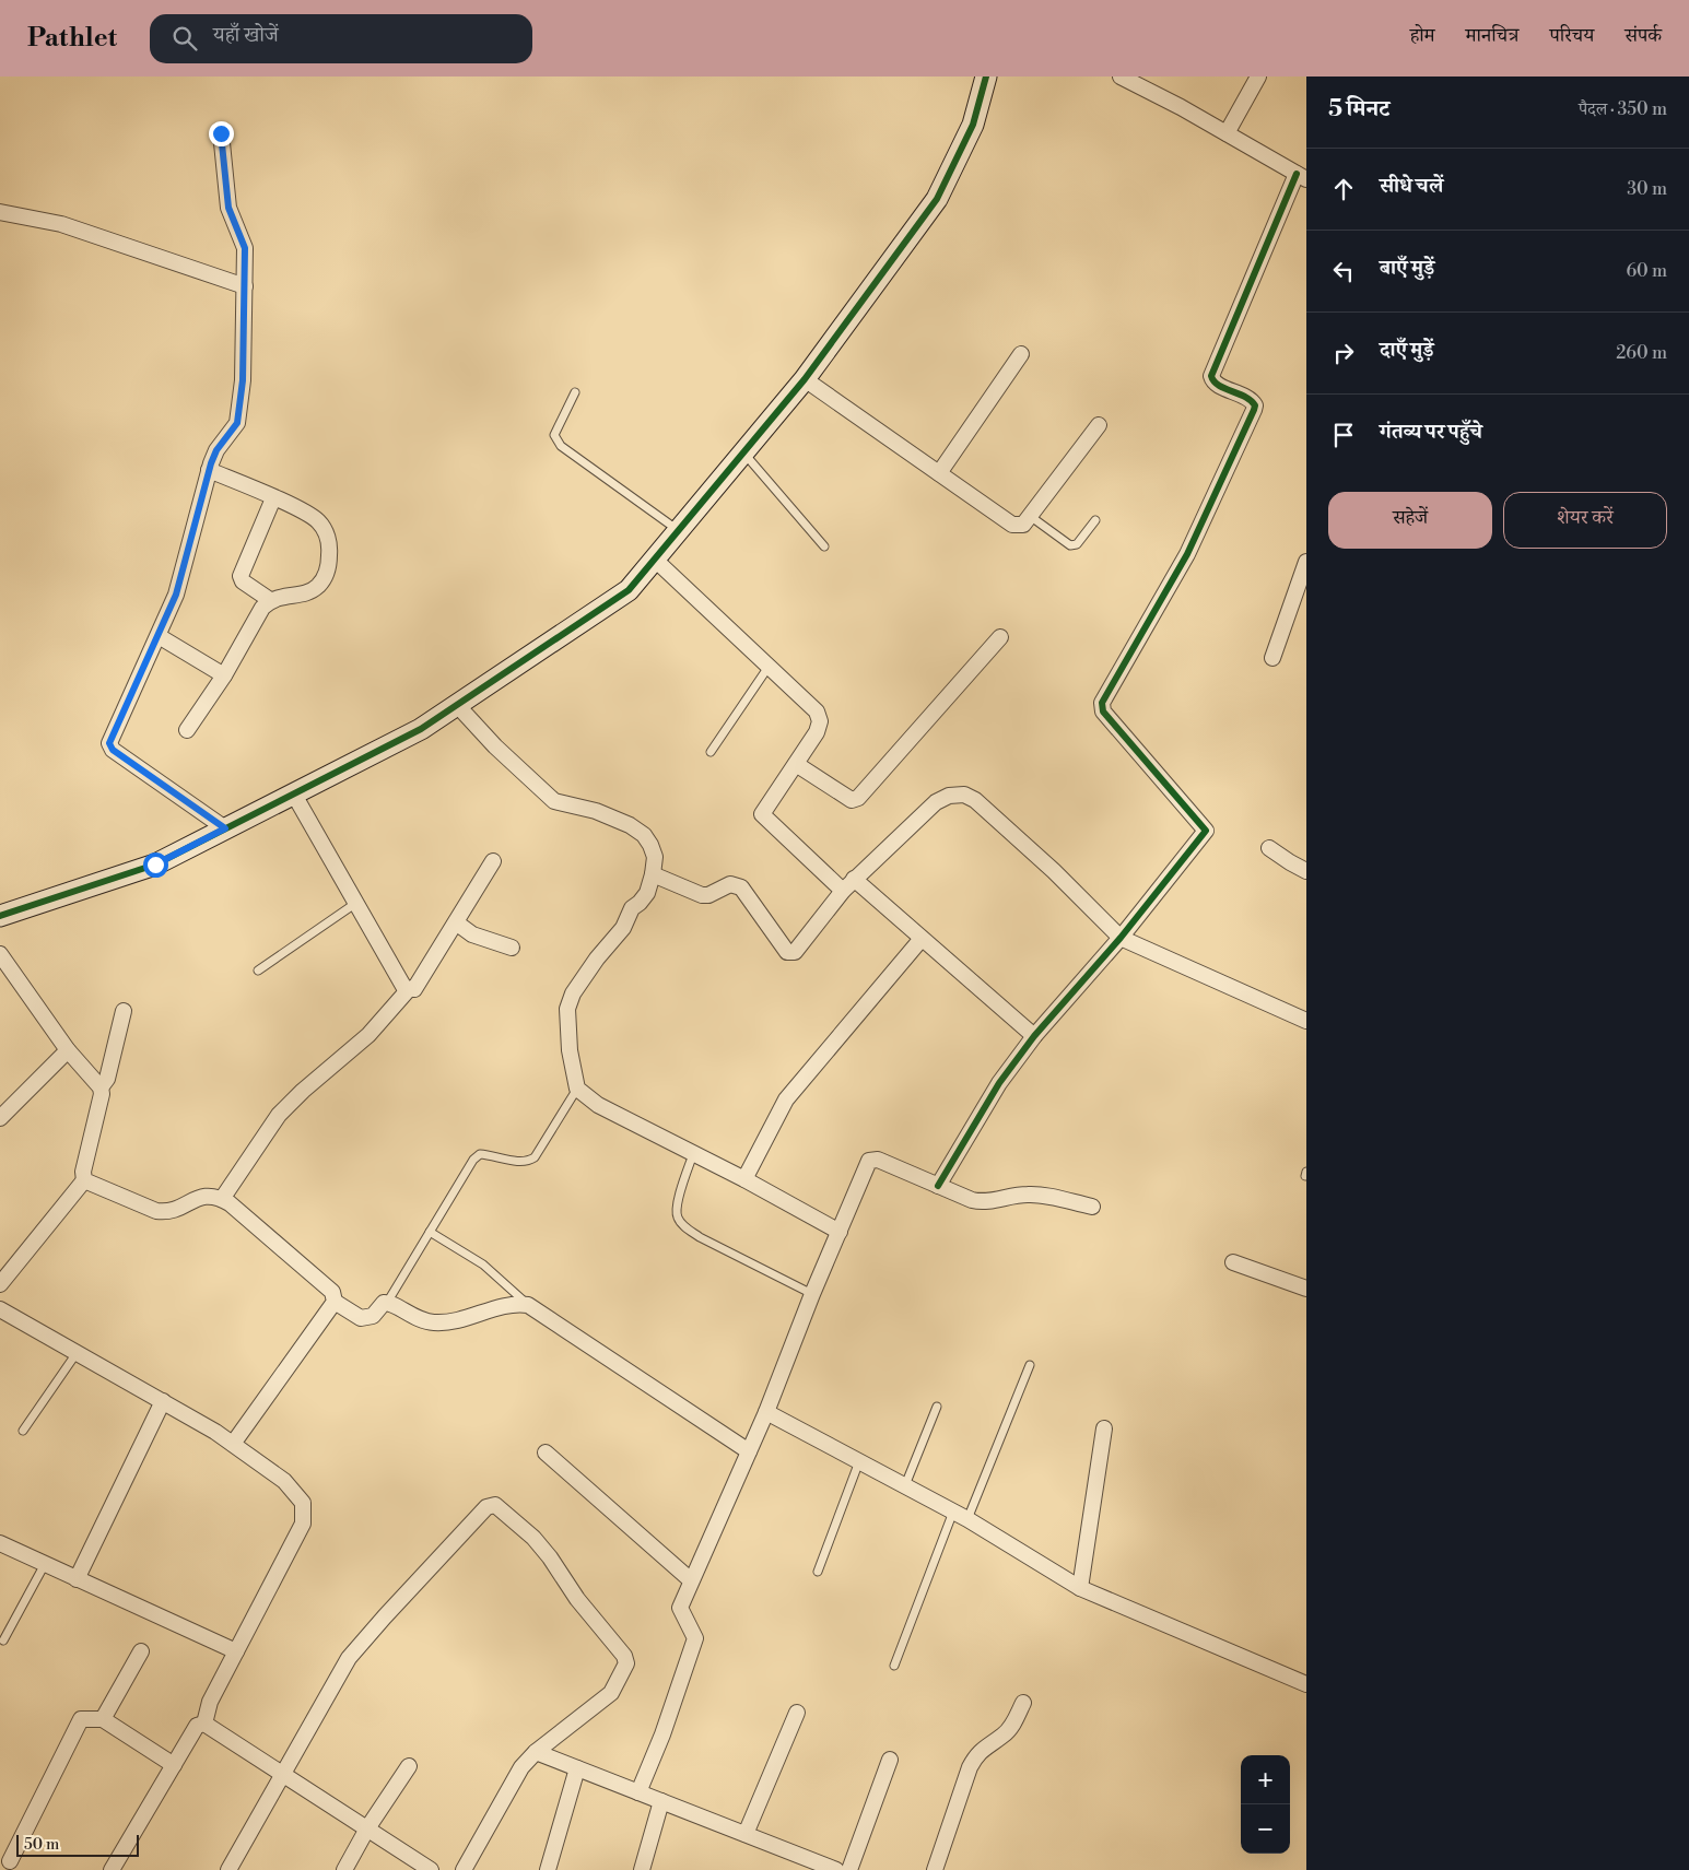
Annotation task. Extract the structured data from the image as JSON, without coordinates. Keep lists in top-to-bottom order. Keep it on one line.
{"scale_bar":"50 m","page":{"header":"Pathlet","search":"यहाँ खोजें","nav":["होम","मानचित्र","परिचय","संपर्क"],"heading":["5 मिनट","पैदल · 350 m"],"list":[["सीधे चलें","30 m"],["बाएँ मुड़ें","60 m"],["दाएँ मुड़ें","260 m"],"गंतव्य पर पहुँचे"],"buttons":["सहेजें","शेयर करें"],"map_buttons":["+","−"],"scale":"50 m"}}
